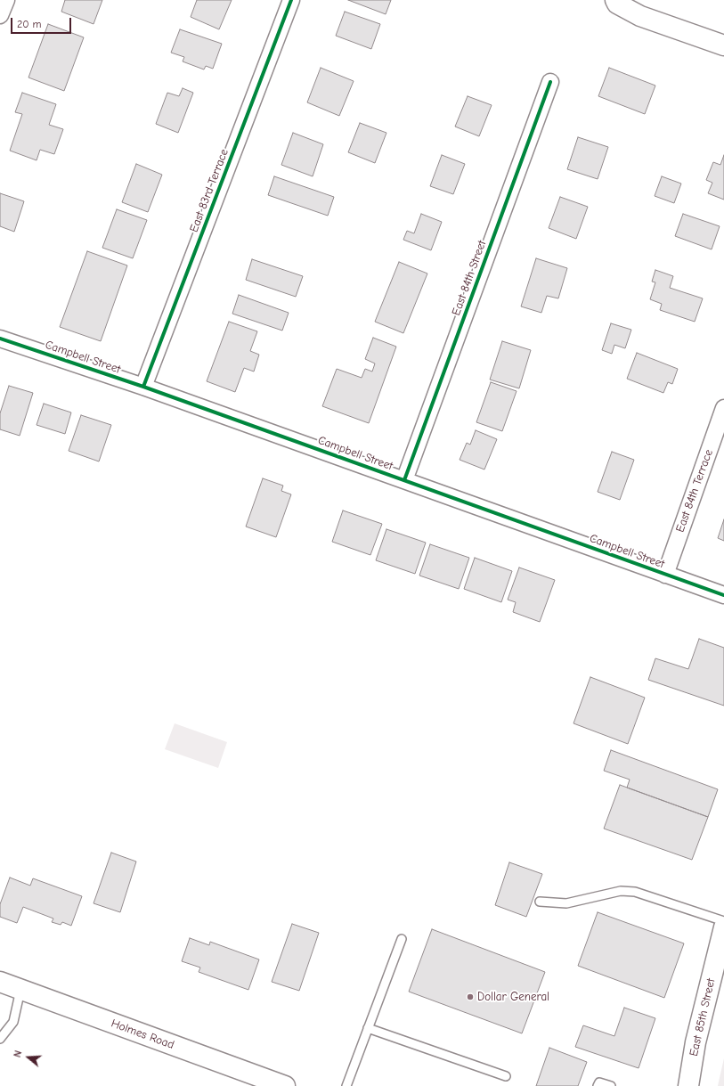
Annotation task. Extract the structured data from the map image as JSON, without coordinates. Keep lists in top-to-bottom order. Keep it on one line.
{"streets":{"main road":["East 85th Street","Holmes Road"],"street":["East 83rd Terrace","East 84th Street","Campbell Street","East 84th Terrace"]},"crossings":[["East 83rd Terrace","Campbell Street"],["East 84th Street","Campbell Street"],["Campbell Street","East 84th Terrace"]],"places":["Dollar General"],"scale_bar":"20 m","north":"left"}
